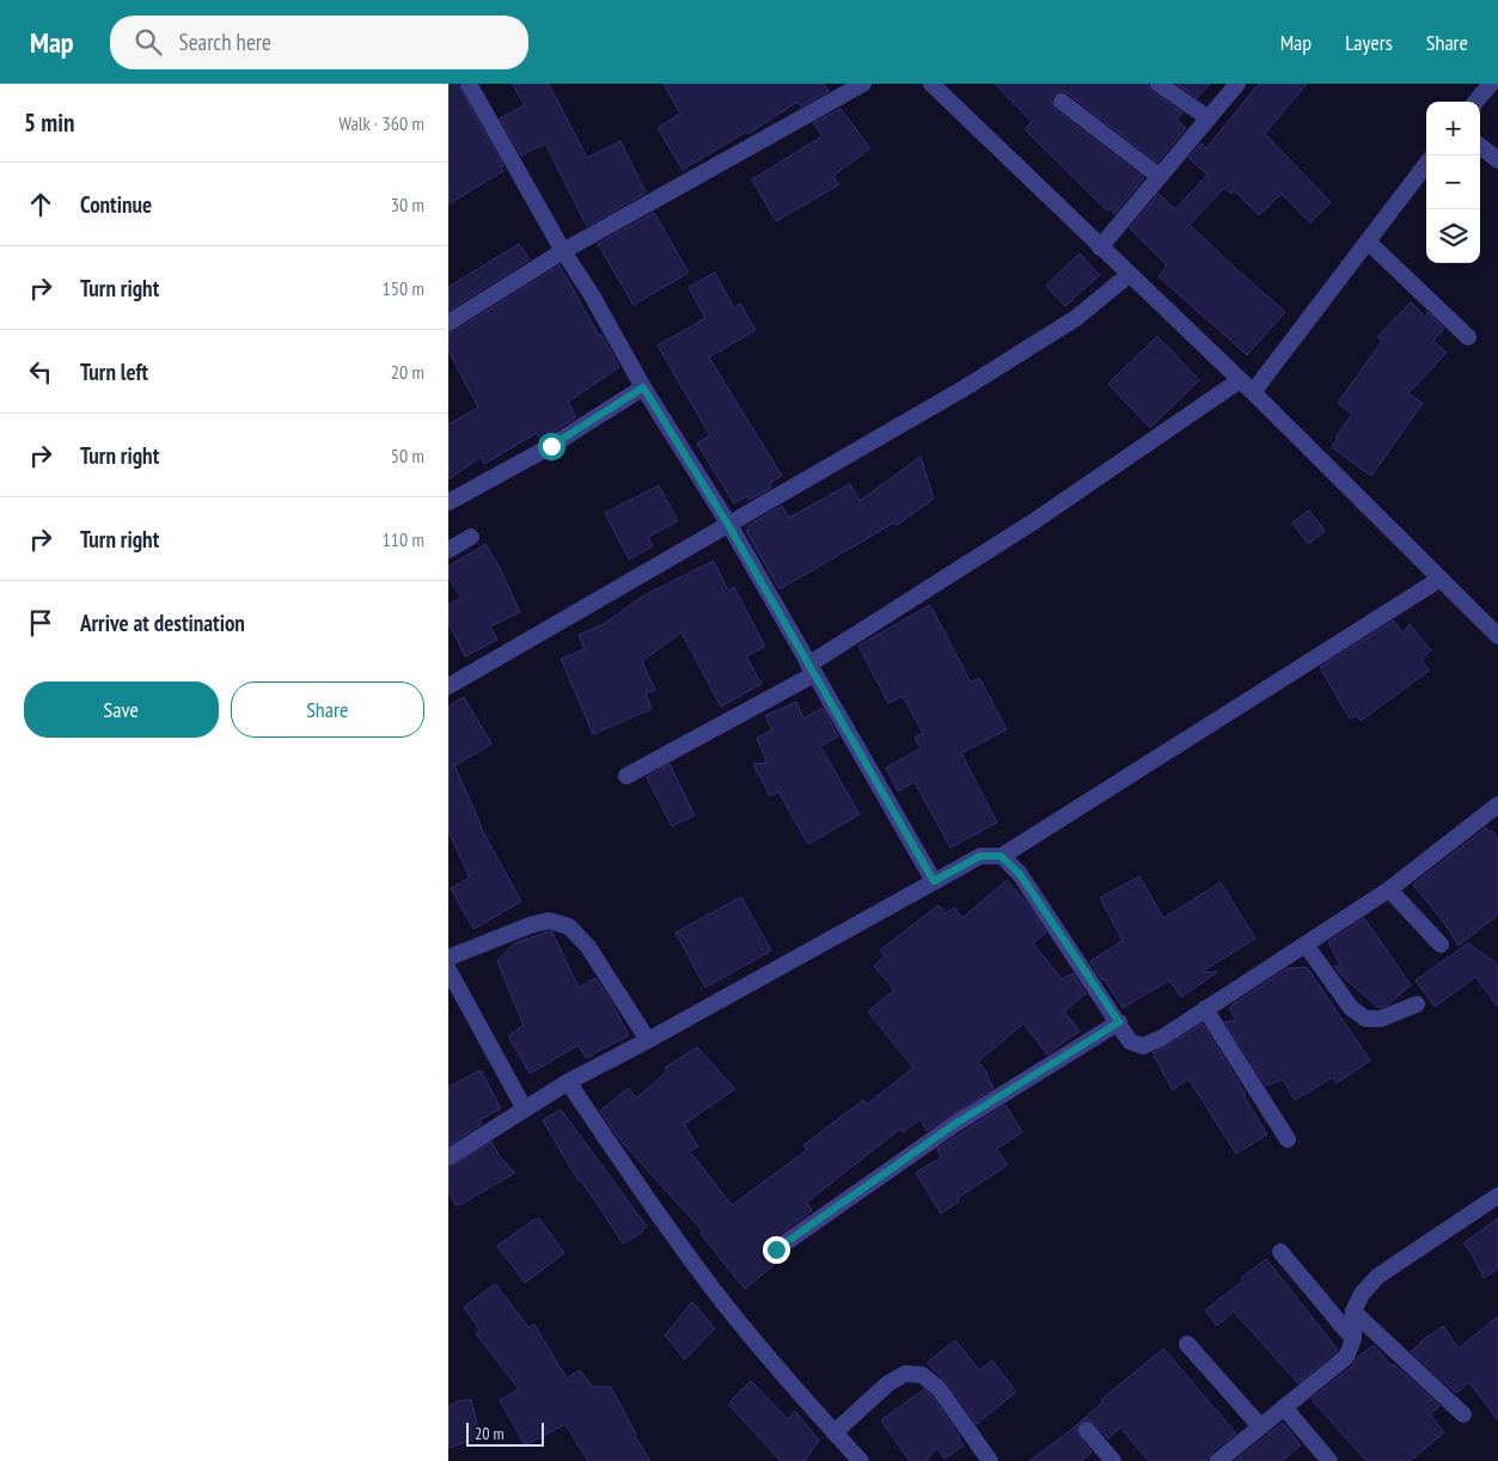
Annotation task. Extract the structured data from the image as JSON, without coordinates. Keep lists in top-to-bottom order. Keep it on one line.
{"scale_bar":"20 m","page":{"header":"Map","search":"Search here","nav":["Map","Layers","Share"],"heading":["5 min","Walk · 360 m"],"map_buttons":["+","−"],"list":[["Continue","30 m"],["Turn right","150 m"],["Turn left","20 m"],["Turn right","50 m"],["Turn right","110 m"],"Arrive at destination"],"buttons":["Save","Share"],"scale":"20 m"}}
